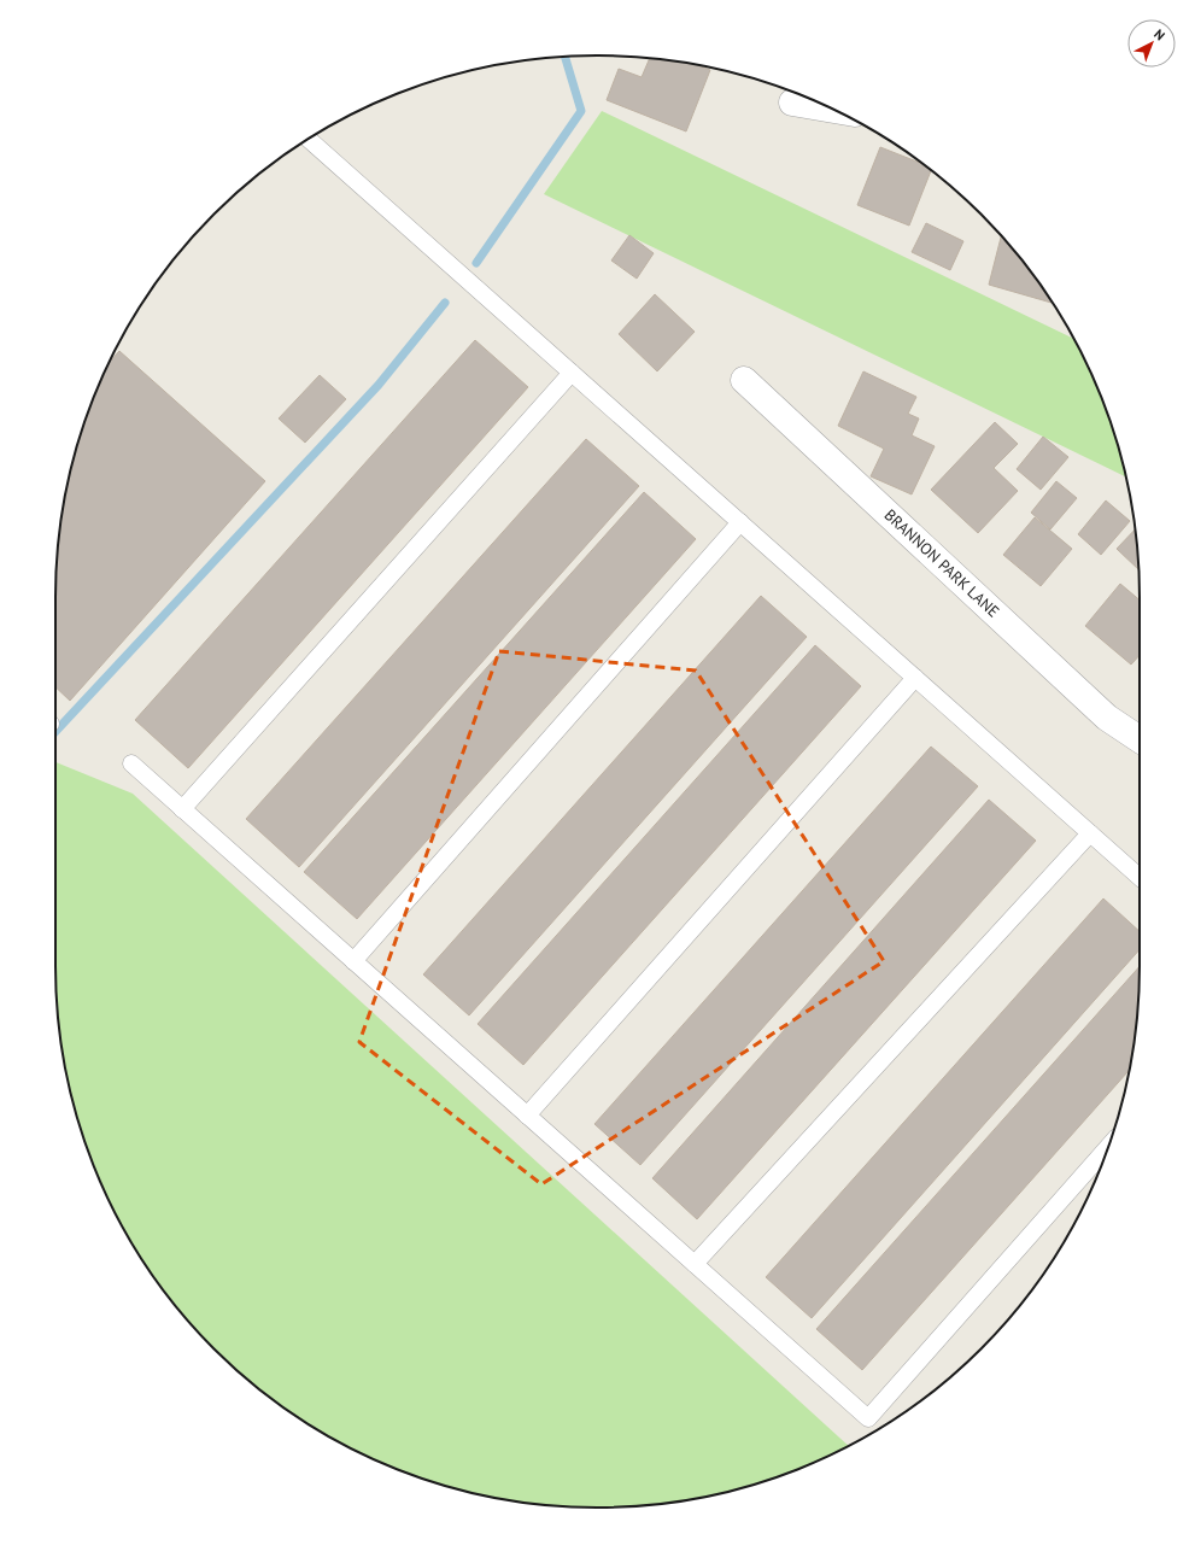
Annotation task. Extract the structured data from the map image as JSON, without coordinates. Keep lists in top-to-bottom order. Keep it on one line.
{"streets":{"street":["BRANNON PARK LANE"]},"north":"top right"}
